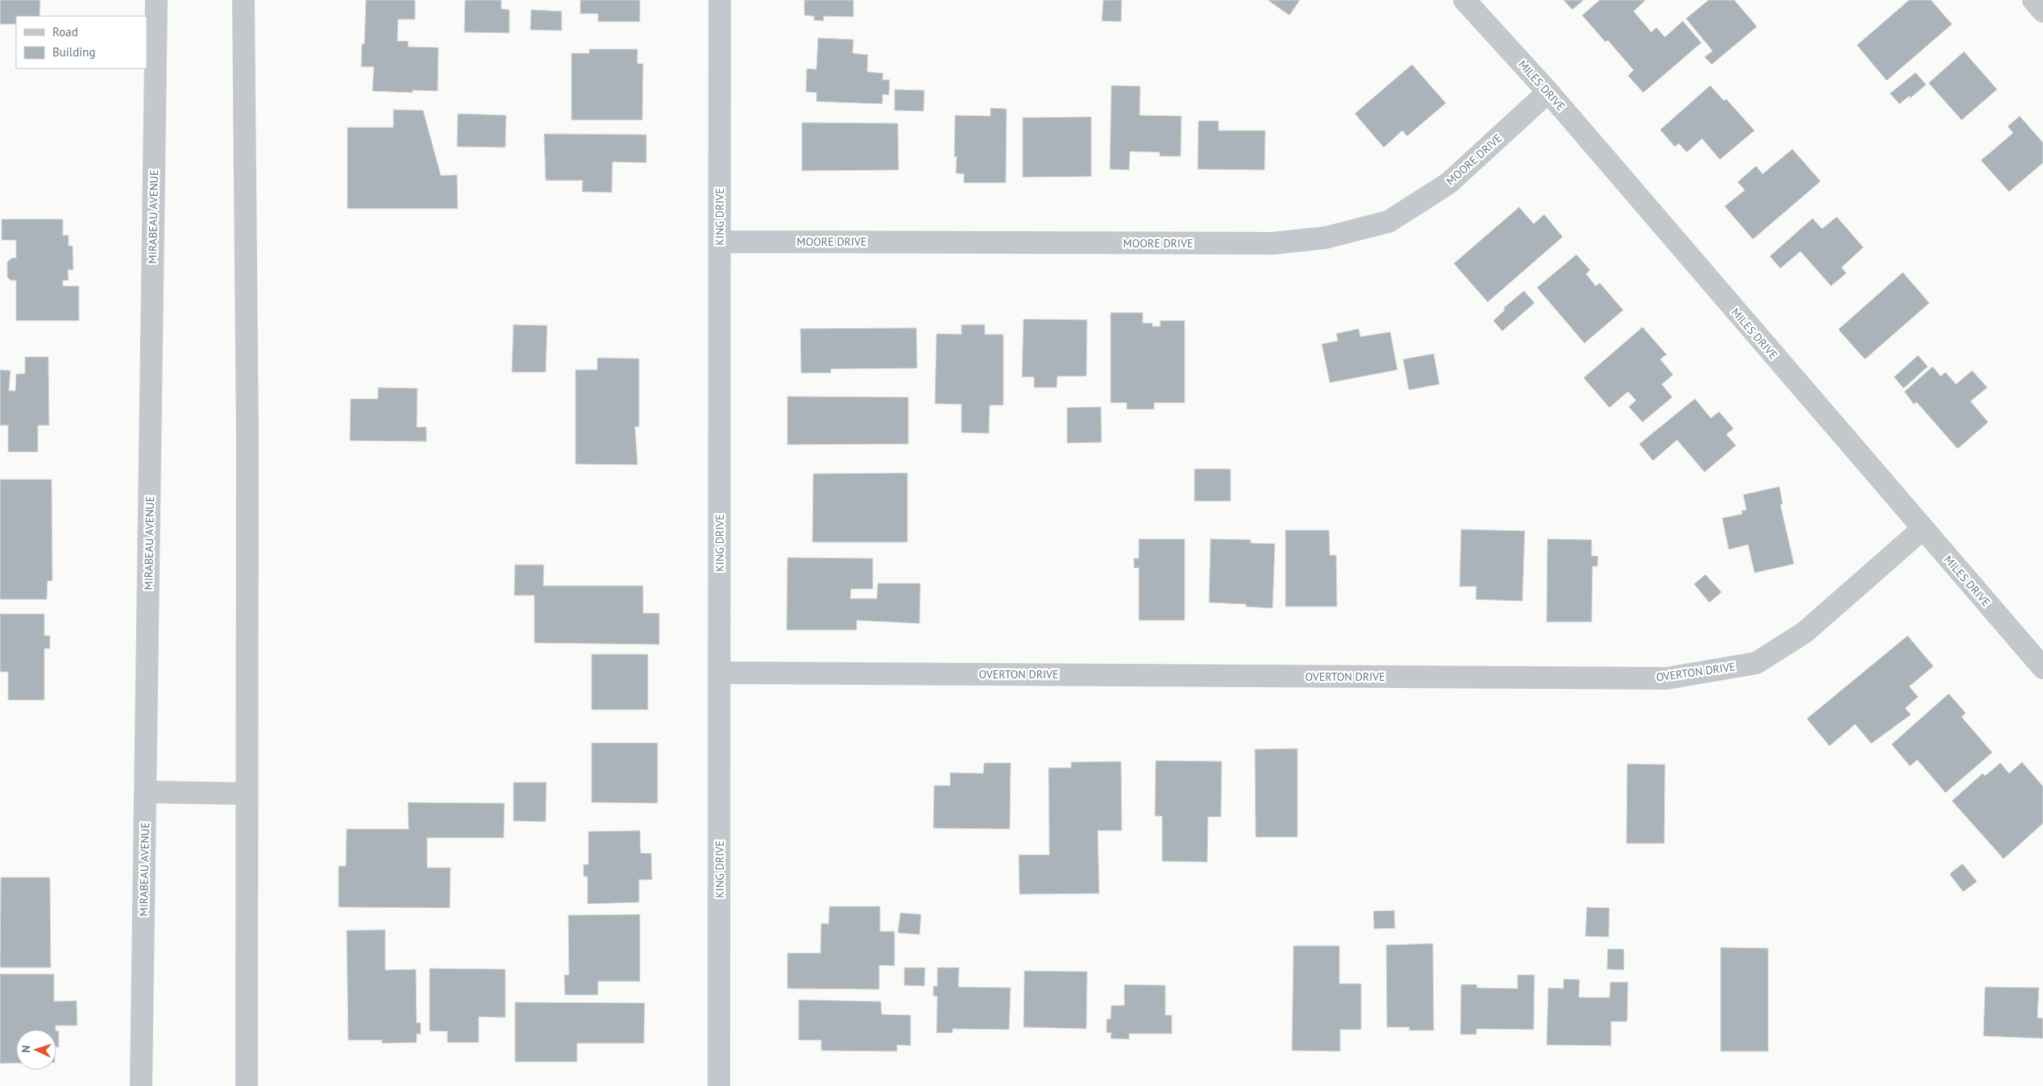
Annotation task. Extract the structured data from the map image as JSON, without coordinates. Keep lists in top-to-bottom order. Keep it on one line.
{"streets":{"street":["MILES DRIVE","MOORE DRIVE","MIRABEAU AVENUE","KING DRIVE","OVERTON DRIVE"]},"crossings":[["MILES DRIVE","MOORE DRIVE"],["MILES DRIVE","OVERTON DRIVE"],["MOORE DRIVE","KING DRIVE"],["KING DRIVE","OVERTON DRIVE"]],"legend":["Road","Building"],"north":"left"}
